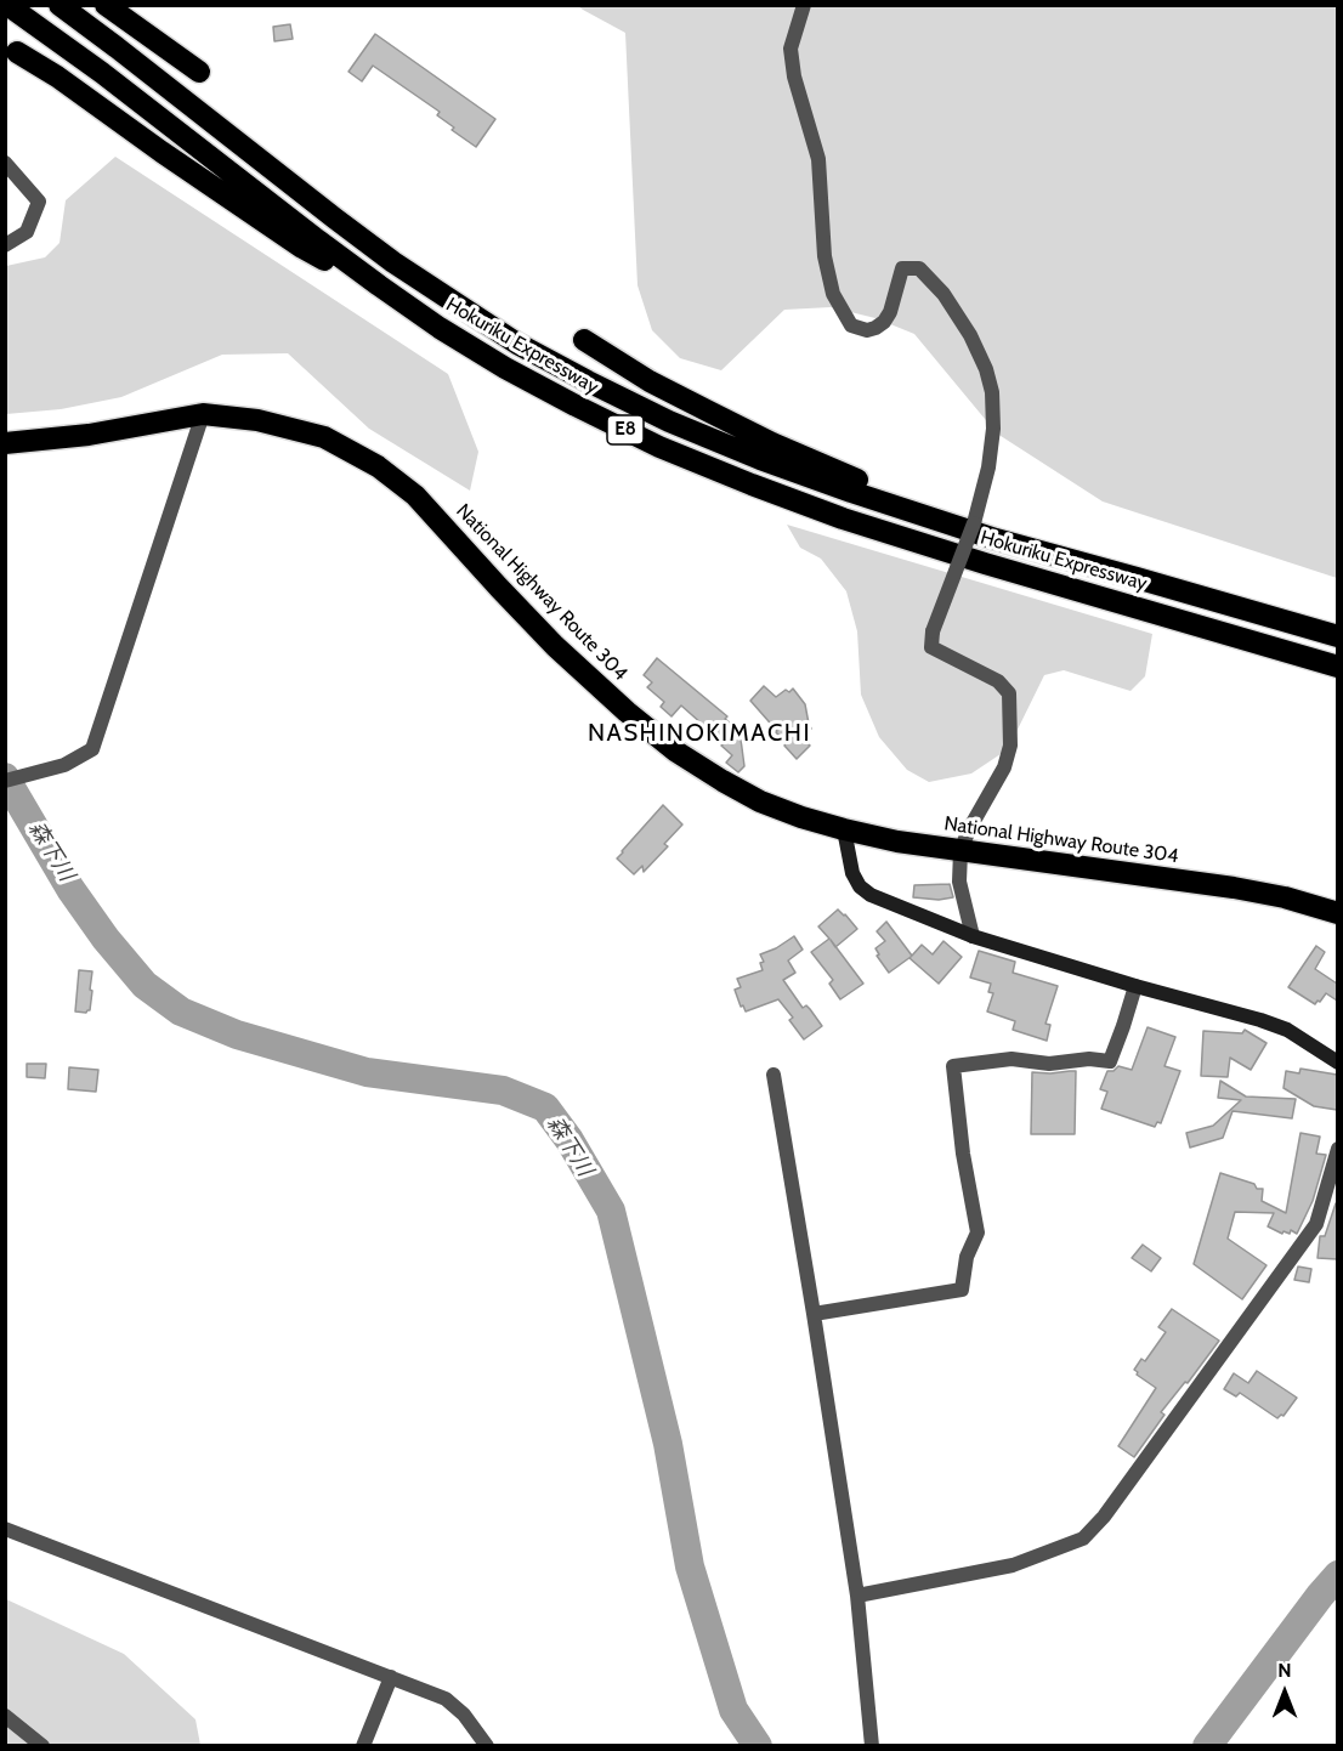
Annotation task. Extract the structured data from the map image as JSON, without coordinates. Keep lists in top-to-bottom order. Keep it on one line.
{"streets":{"highway":["Hokuriku Expressway","E8","National Highway Route 304"]},"districts":["NASHINOKIMACHI"],"water":["森下川"],"north":"top"}
